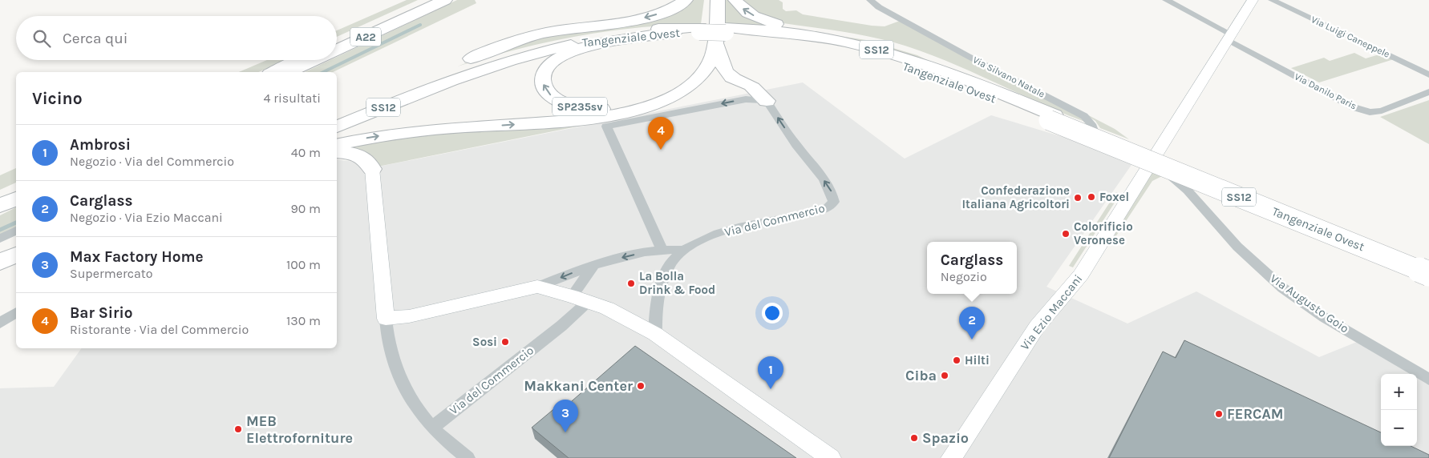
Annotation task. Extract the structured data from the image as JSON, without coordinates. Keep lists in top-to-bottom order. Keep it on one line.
{"streets":{"highway":["A22","Tangenziale Ovest","SS12","SP235sv"],"street":["Via Luigi Caneppele","Via Silvano Natale","Via Danilo Paris","Via del Commercio","Via Augusto Goio","Via Ezio Maccani"]},"crossings":[["Tangenziale Ovest","SP235sv"],["Via Silvano Natale","Via Augusto Goio"],["Via Silvano Natale","Via Ezio Maccani"],["Via Augusto Goio","Via Ezio Maccani"]],"places":["Foxel","Confederazione Italiana Agricoltori","Colorificio Veronese","La Bolla Drink & Food","Sosi","Hilti","Ciba","Makkani Center","FERCAM","MEB Elettroforniture","Spazio"],"page":{"search":"Cerca qui","heading":["Vicino","4 risultati"],"pins":["4","2","1","3"],"list":[{"mark":"1","name":"Ambrosi","note":"Negozio · Via del Commercio","value":"40 m"},{"mark":"2","name":"Carglass","note":"Negozio · Via Ezio Maccani","value":"90 m"},{"mark":"3","name":"Max Factory Home","note":"Supermercato","value":"100 m"},{"mark":"4","name":"Bar Sirio","note":"Ristorante · Via del Commercio","value":"130 m"}],"popup":["Carglass","Negozio"],"map_buttons":["+","−"]}}
